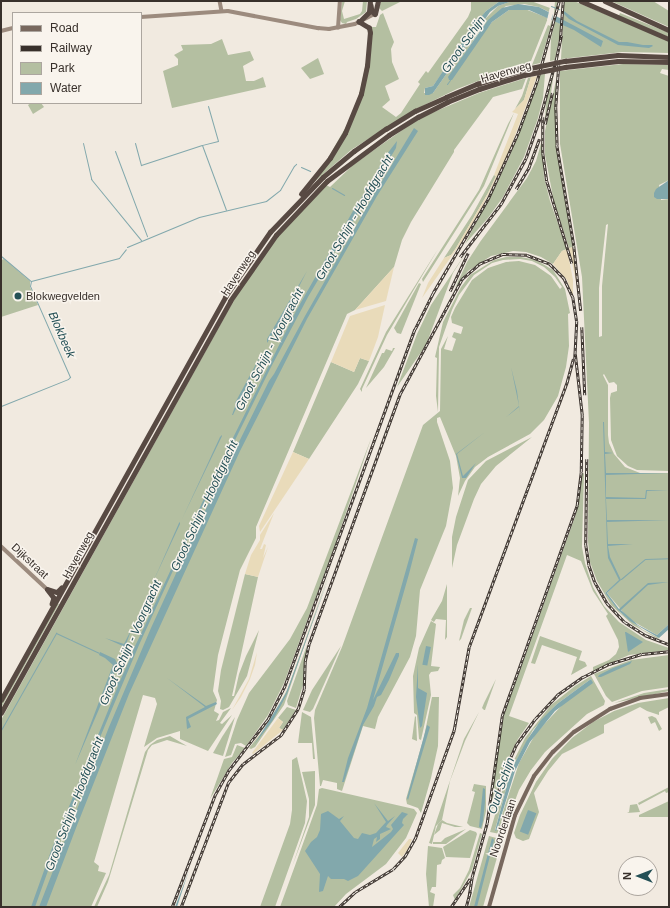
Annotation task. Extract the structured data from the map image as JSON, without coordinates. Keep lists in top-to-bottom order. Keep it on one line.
{"streets":{"highway":["Havenweg"],"main road":["Dijkstraat","Noorderlaan"]},"water":["Groot Schijn","Groot Schijn - Hoofdgracht","Blokbeek","Groot Schijn - Voorgracht","Oud Schijn"],"places":["Blokwegvelden"],"legend":["Road","Railway","Park","Water"],"north":"left"}
